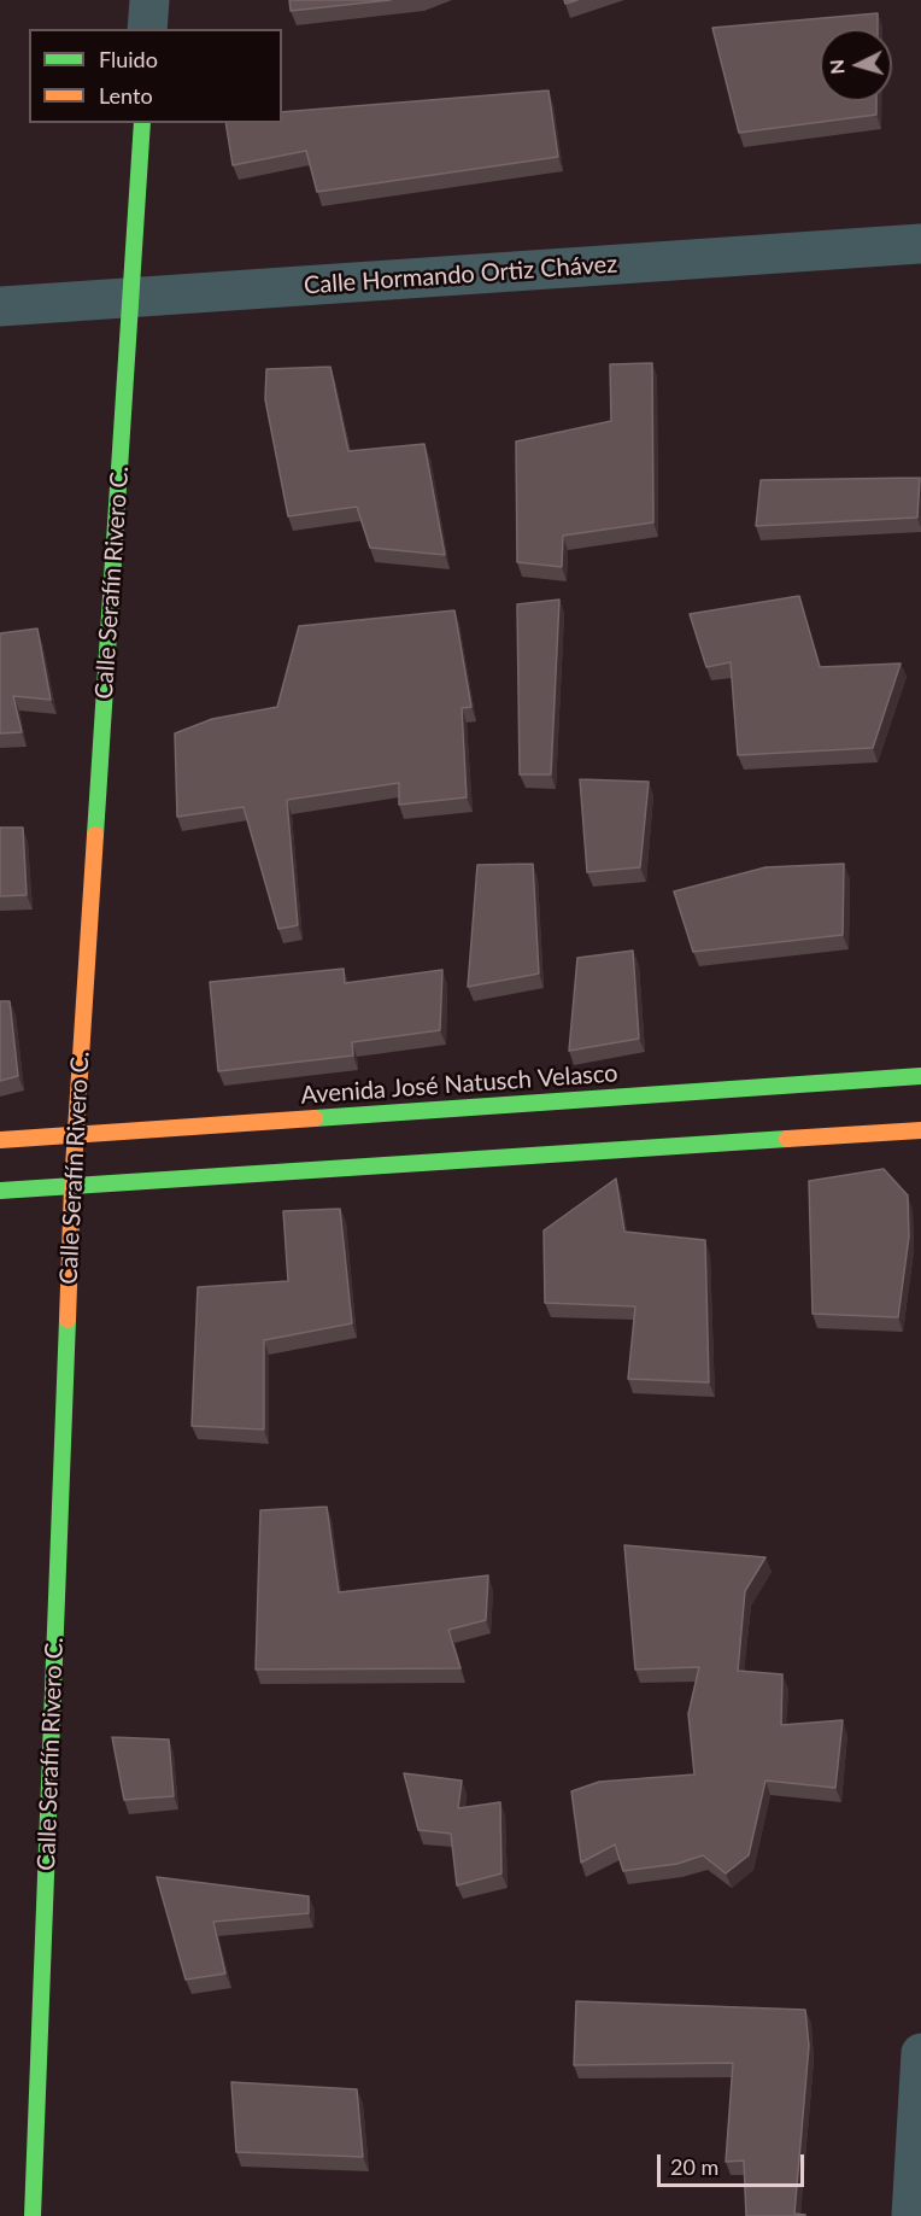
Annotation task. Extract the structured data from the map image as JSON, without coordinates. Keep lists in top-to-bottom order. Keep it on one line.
{"streets":{"street":["Calle Hormando Ortiz Chávez","Calle Serafín Rivero C.","Avenida José Natusch Velasco"]},"crossings":[["Calle Hormando Ortiz Chávez","Calle Serafín Rivero C."],["Calle Serafín Rivero C.","Avenida José Natusch Velasco"]],"legend":["Fluido","Lento"],"scale_bar":"20 m","north":"left"}
